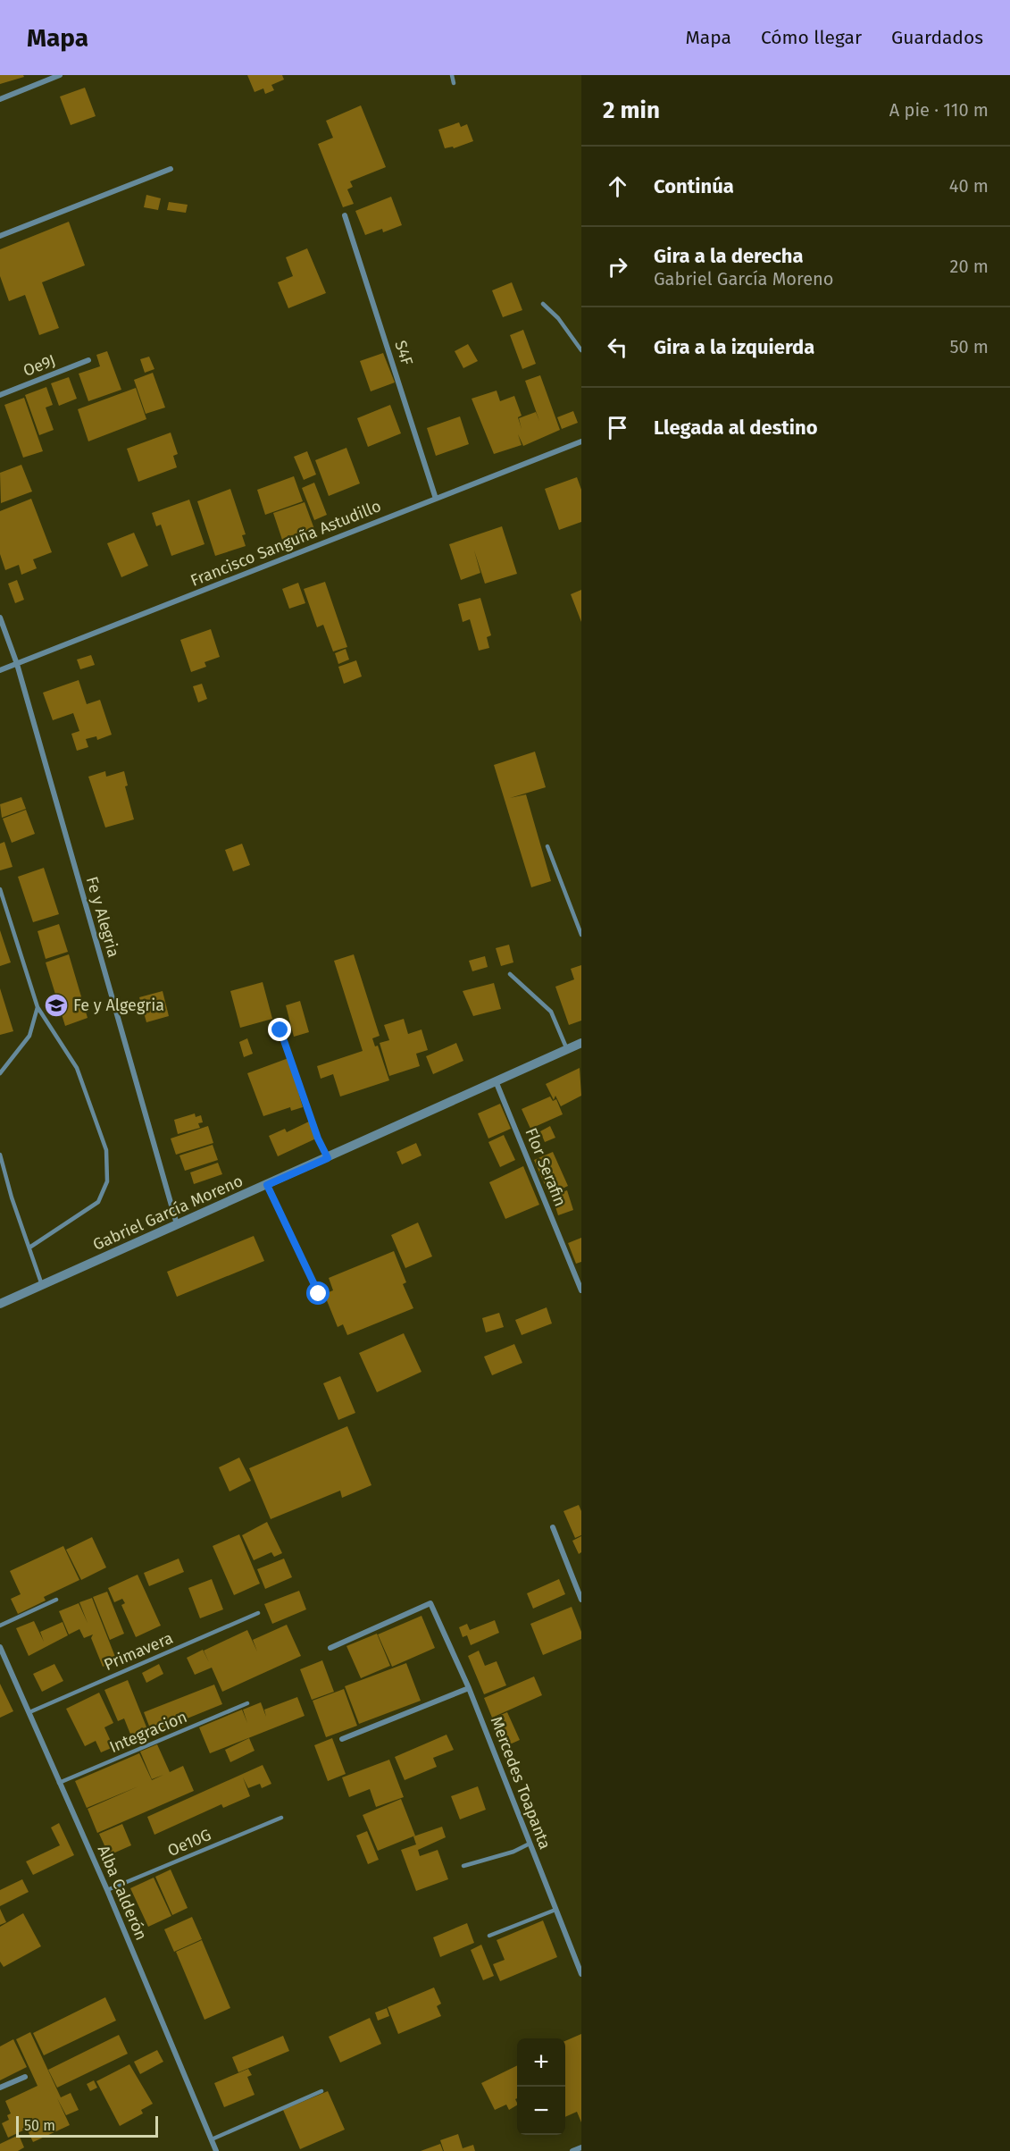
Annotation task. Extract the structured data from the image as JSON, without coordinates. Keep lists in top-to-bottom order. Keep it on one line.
{"streets":{"street":["S4F","Oe9J","Francisco Sanguña Astudillo","Fe y Alegria","Flor Serafin","Gabriel García Moreno","Mercedes Toapanta","Alba Calderón"],"lane":["Primavera","Integracion","Oe10G"]},"crossings":[["S4F","Francisco Sanguña Astudillo"],["Francisco Sanguña Astudillo","Fe y Alegria"],["Fe y Alegria","Gabriel García Moreno"],["Flor Serafin","Gabriel García Moreno"],["Primavera","Alba Calderón"],["Integracion","Alba Calderón"],["Oe10G","Alba Calderón"]],"places":{"school or university":["Fe y Algegria"]},"scale_bar":"50 m","page":{"header":"Mapa","nav":["Mapa","Cómo llegar","Guardados"],"heading":["2 min","A pie · 110 m"],"list":[["Continúa","40 m"],["Gira a la derecha","Gabriel García Moreno","20 m"],["Gira a la izquierda","50 m"],"Llegada al destino"],"map_buttons":["+","−"],"scale":"50 m"}}
